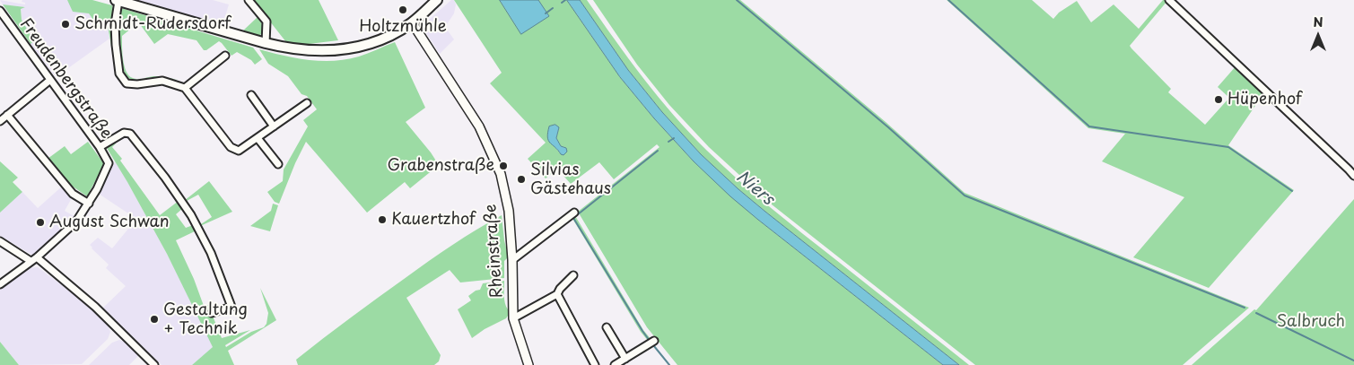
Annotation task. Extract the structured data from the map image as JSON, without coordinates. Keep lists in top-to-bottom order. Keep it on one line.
{"streets":{"street":["Freudenbergstraße","Rheinstraße"]},"water":["Niers"],"parks":["Salbruch"],"places":["Holtzmühle","Schmidt-Rudersdorf","Hüpenhof","Grabenstraße","Silvias Gästehaus","Kauertzhof","August Schwan","Gestaltung + Technik"],"north":"top"}
